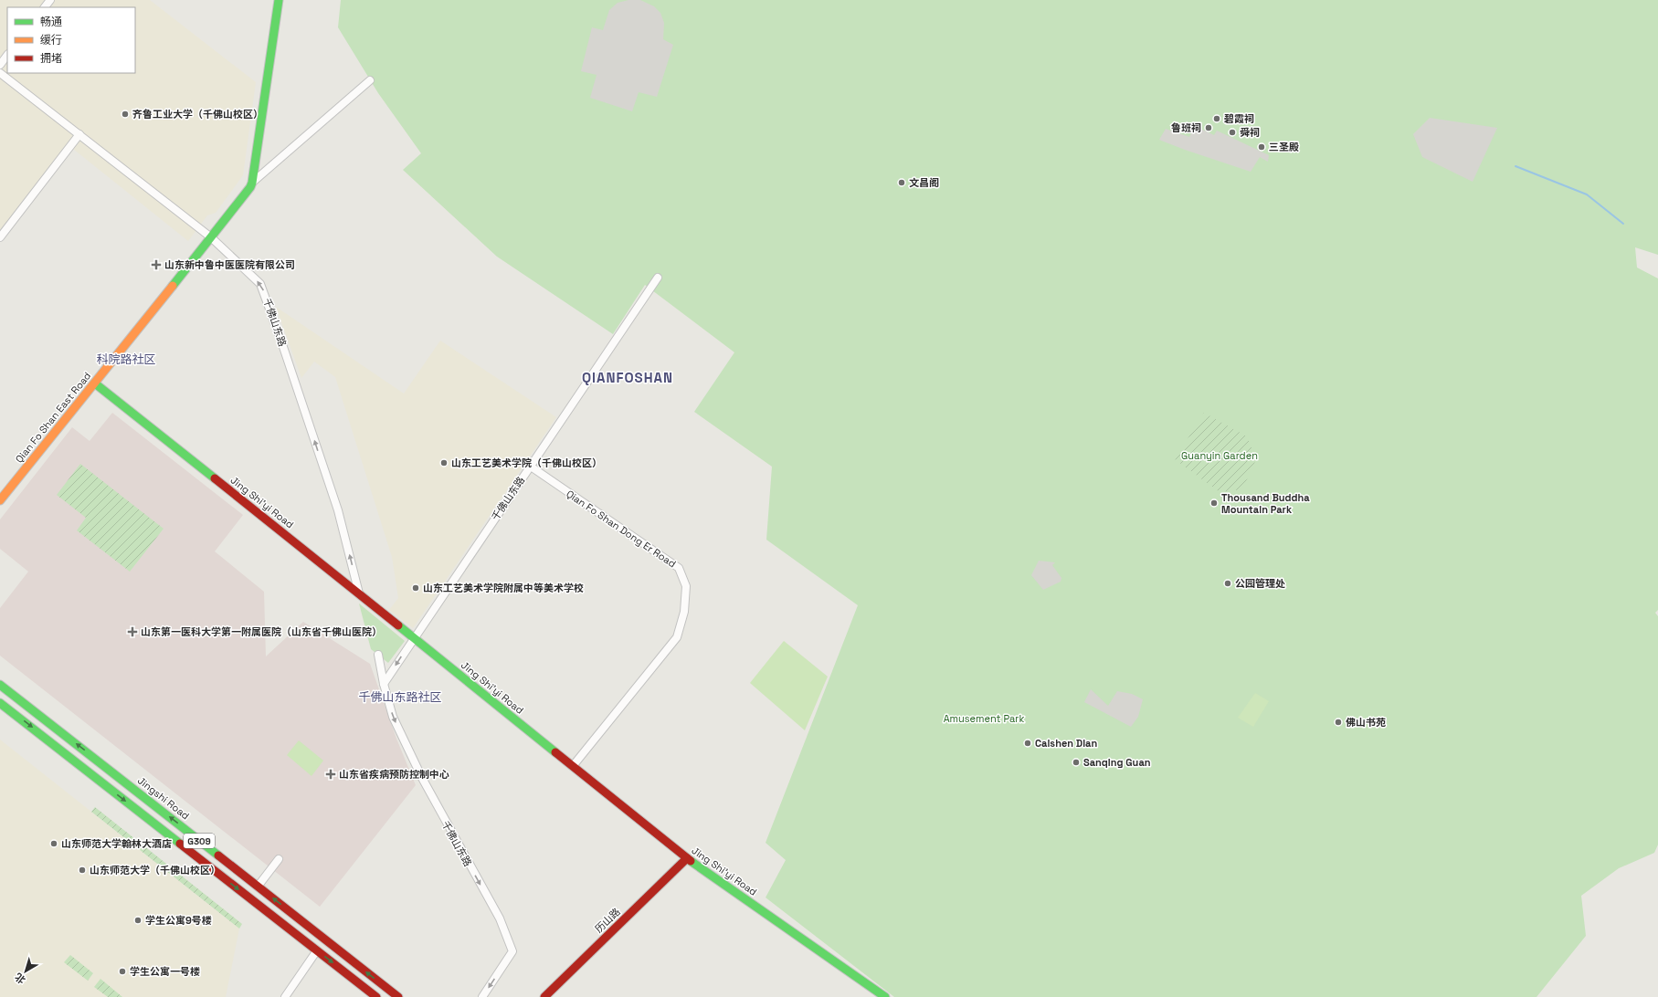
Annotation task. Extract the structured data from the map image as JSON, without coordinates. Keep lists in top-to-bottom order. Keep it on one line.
{"streets":{"main road":["Qian Fo Shan East Road","Jing Shi'yi Road","Jingshi Road","G309","历山路"],"street":["千佛山东路","Qian Fo Shan Dong Er Road"]},"crossings":[["千佛山东路","Qian Fo Shan East Road"],["千佛山东路","Jing Shi'yi Road"],["千佛山东路","Qian Fo Shan Dong Er Road"],["Qian Fo Shan East Road","Jing Shi'yi Road"],["Jing Shi'yi Road","Qian Fo Shan Dong Er Road"],["Jing Shi'yi Road","历山路"]],"districts":["科院路社区","QIANFOSHAN","千佛山东路社区"],"parks":["Guanyin Garden","Amusement Park"],"places":{"other":["齐鲁工业大学（千佛山校区）","碧霞祠","鲁班祠","舜祠","三圣殿","文昌阁","山东工艺美术学院（千佛山校区）","Thousand Buddha Mountain Park","公园管理处","山东工艺美术学院附属中等美术学校","佛山书苑","Caishen Dian","Sanqing Guan","山东师范大学翰林大酒店","山东师范大学（千佛山校区）","学生公寓9号楼","学生公寓一号楼"],"health":["山东新中鲁中医医院有限公司","山东第一医科大学第一附属医院（山东省千佛山医院）","山东省疾病预防控制中心"]},"legend":["畅通","缓行","拥堵"],"north":"bottom left"}
